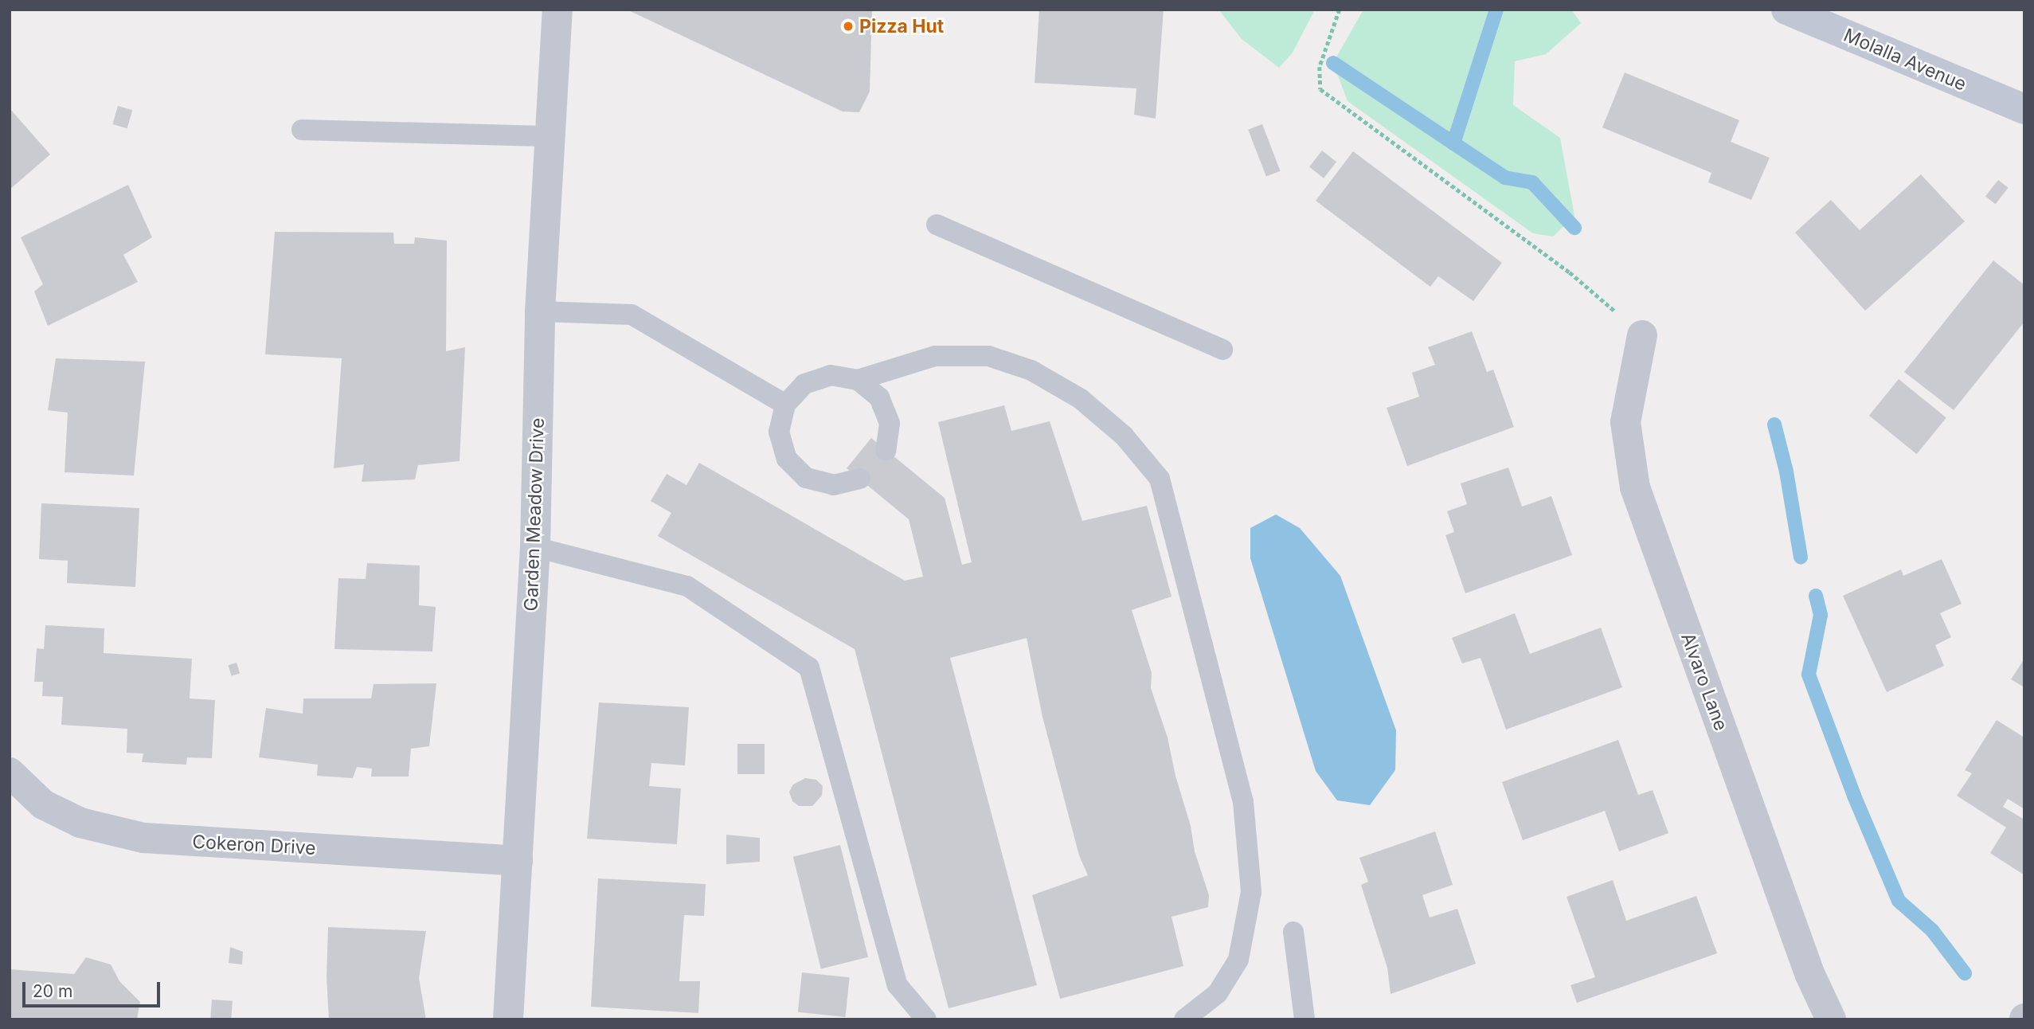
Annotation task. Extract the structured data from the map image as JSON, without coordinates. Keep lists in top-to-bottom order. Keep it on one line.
{"streets":{"main road":["Molalla Avenue"],"street":["Garden Meadow Drive","Alvaro Lane","Cokeron Drive"]},"crossings":[["Garden Meadow Drive","Cokeron Drive"]],"places":["Pizza Hut"],"scale_bar":"20 m"}
